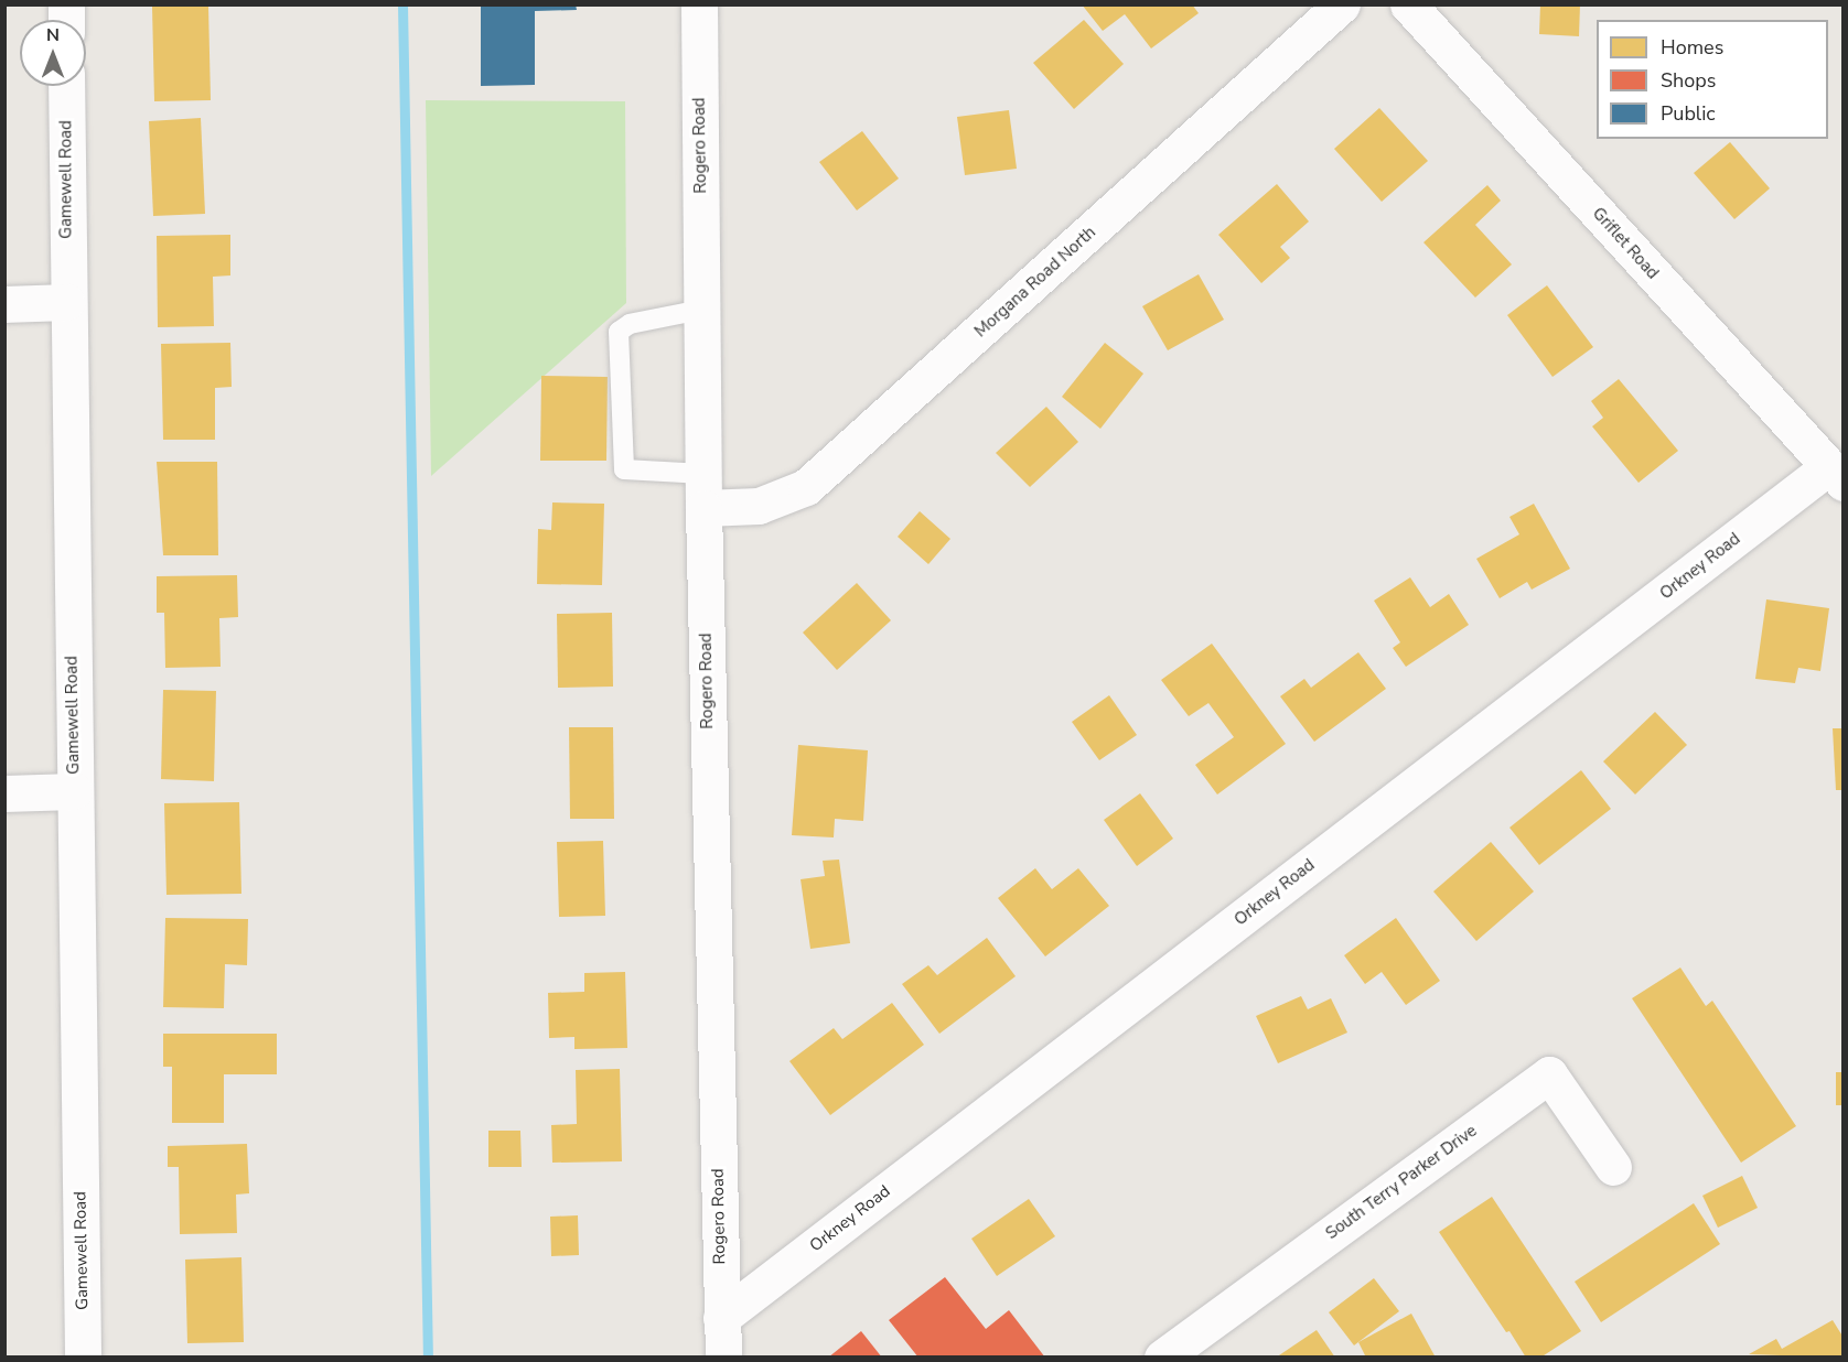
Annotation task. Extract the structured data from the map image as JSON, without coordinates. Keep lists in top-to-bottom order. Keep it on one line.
{"streets":{"street":["Rogero Road","Gamewell Road","Griflet Road","Morgana Road North","Orkney Road","South Terry Parker Drive"]},"crossings":[["Rogero Road","Morgana Road North"],["Rogero Road","Orkney Road"],["Griflet Road","Orkney Road"]],"legend":["Homes","Shops","Public"],"north":"top"}
